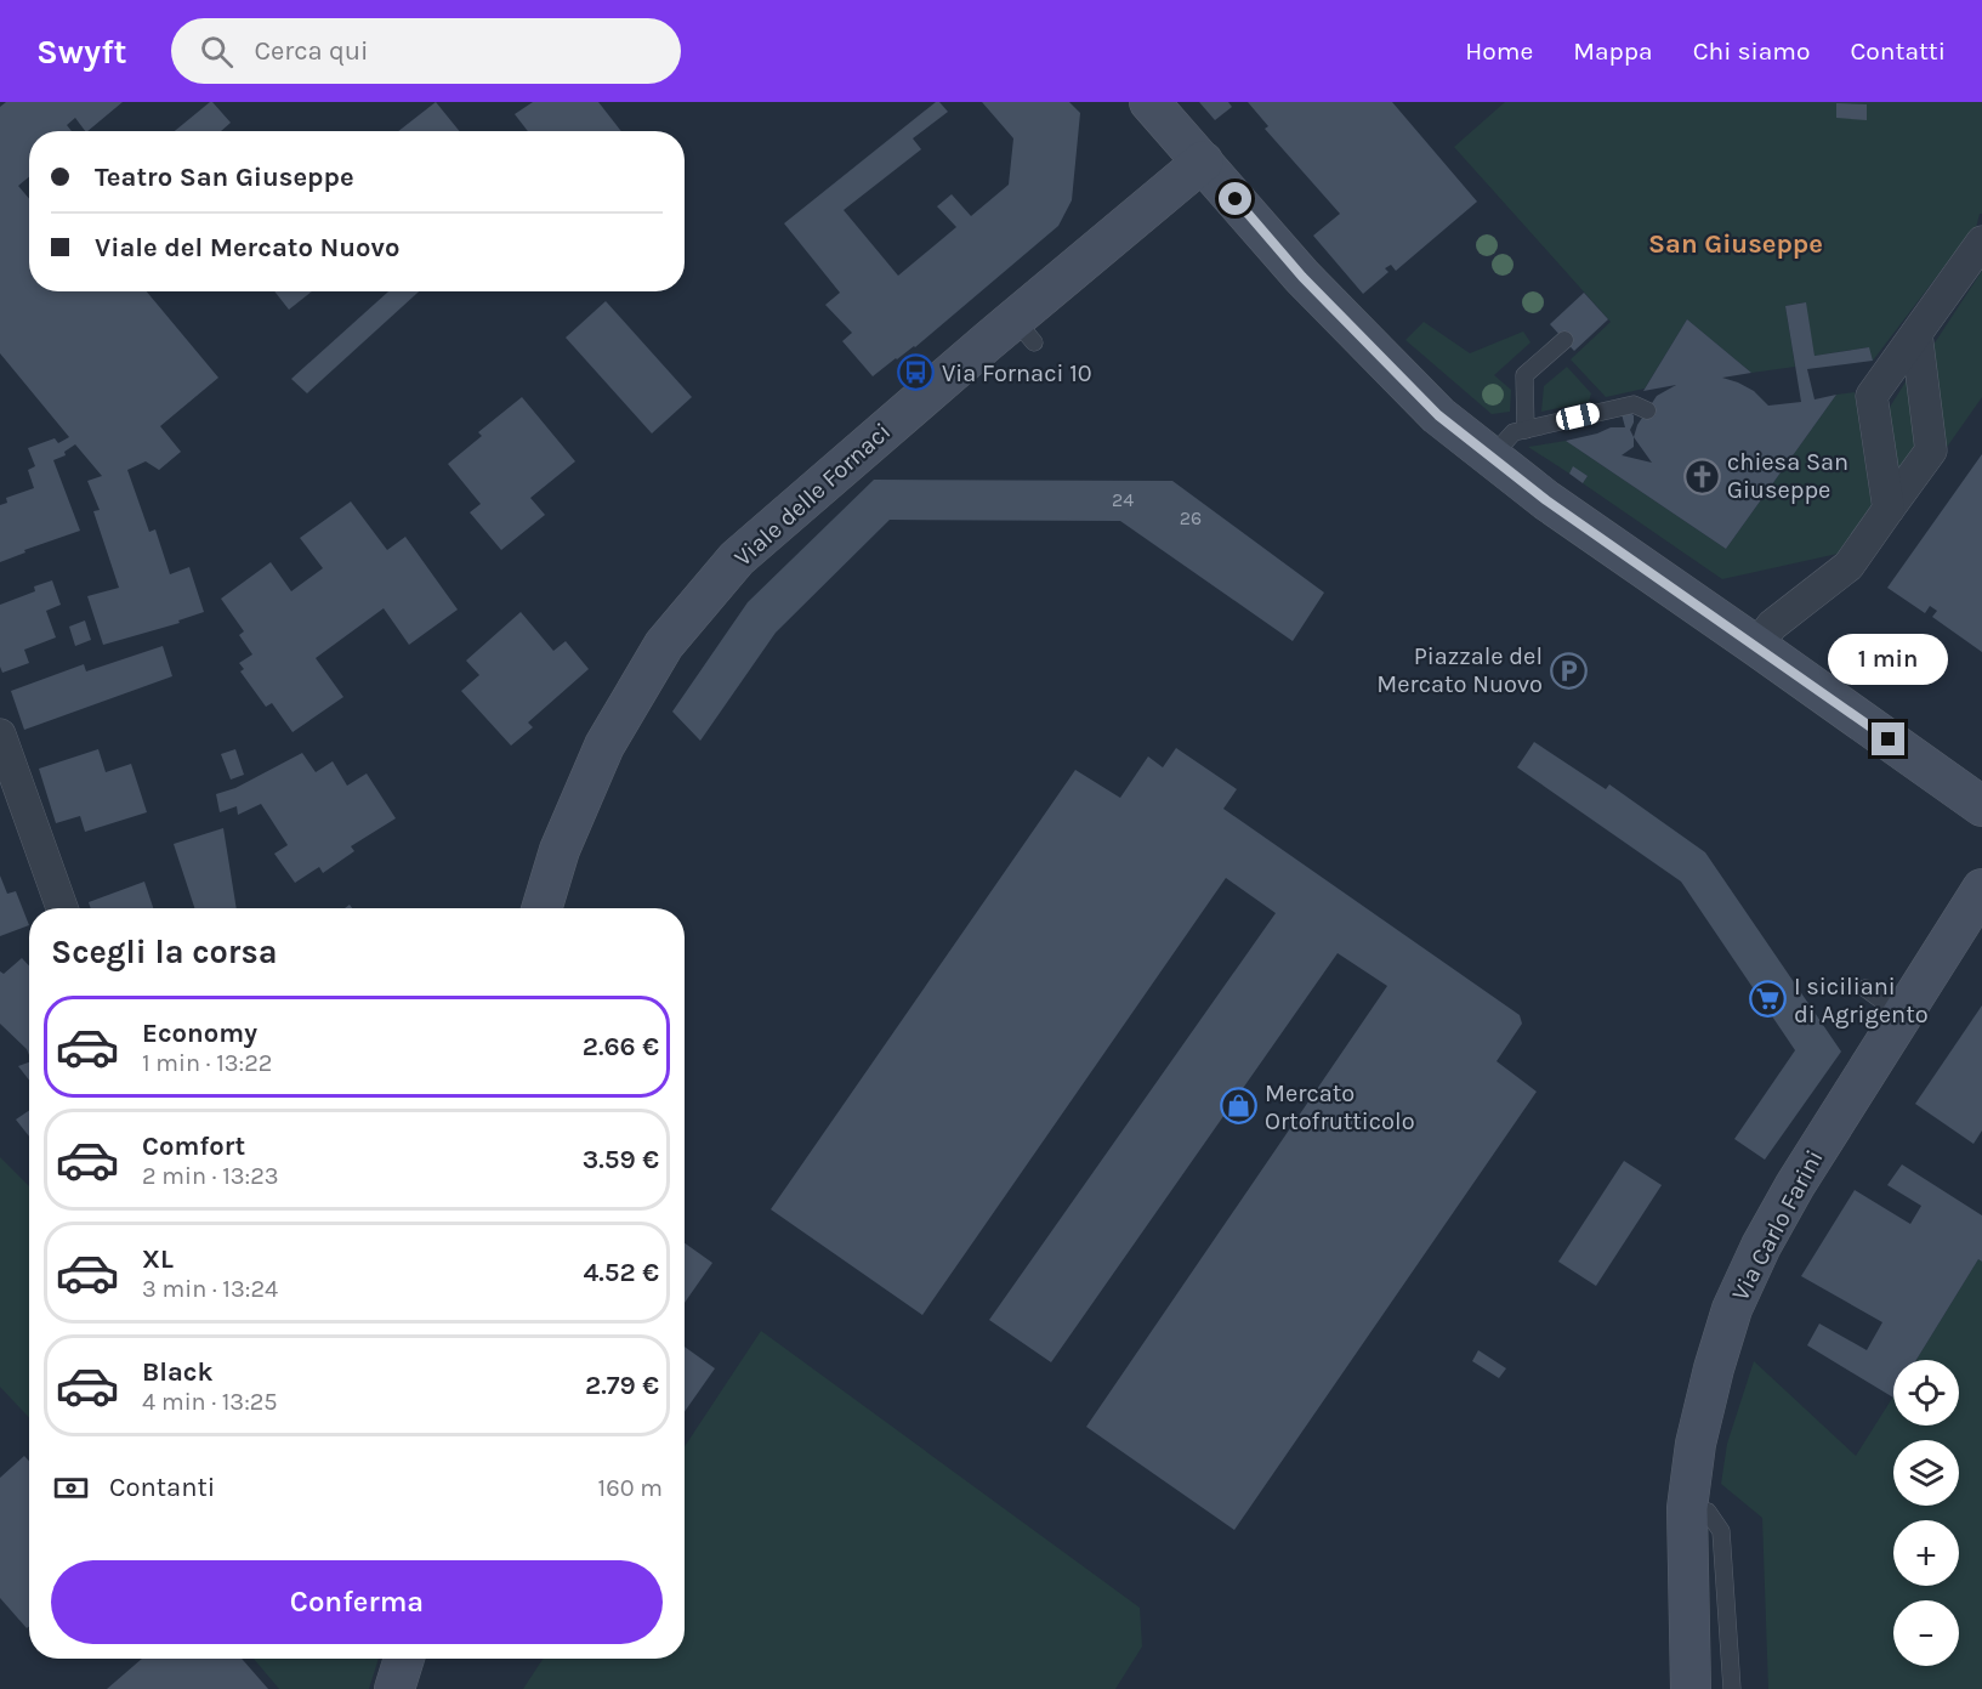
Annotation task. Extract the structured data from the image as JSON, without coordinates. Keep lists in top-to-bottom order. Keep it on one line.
{"streets":{"street":["Viale delle Fornaci","Via Carlo Farini"]},"districts":["San Giuseppe"],"places":{"bus stop":["Via Fornaci 10"],"church":["chiesa San Giuseppe"],"parking":["Piazzale del Mercato Nuovo"],"supermarket":["I siciliani di Agrigento"],"shop":["Mercato Ortofrutticolo"]},"house_numbers":["24","26"],"page":{"header":"Swyft","search":"Cerca qui","nav":["Home","Mappa","Chi siamo","Contatti"],"banner":["Teatro San Giuseppe","Viale del Mercato Nuovo"],"bubble":"1 min","heading":"Scegli la corsa","list":[{"name":"Economy","note":"1 min · 13:22","value":"2.66 €"},{"name":"Comfort","note":"2 min · 13:23","value":"3.59 €"},{"name":"XL","note":"3 min · 13:24","value":"4.52 €"},{"name":"Black","note":"4 min · 13:25","value":"2.79 €"}],"map_buttons":["+","−"],"pay":["Contanti","160 m"],"buttons":"Conferma"}}
